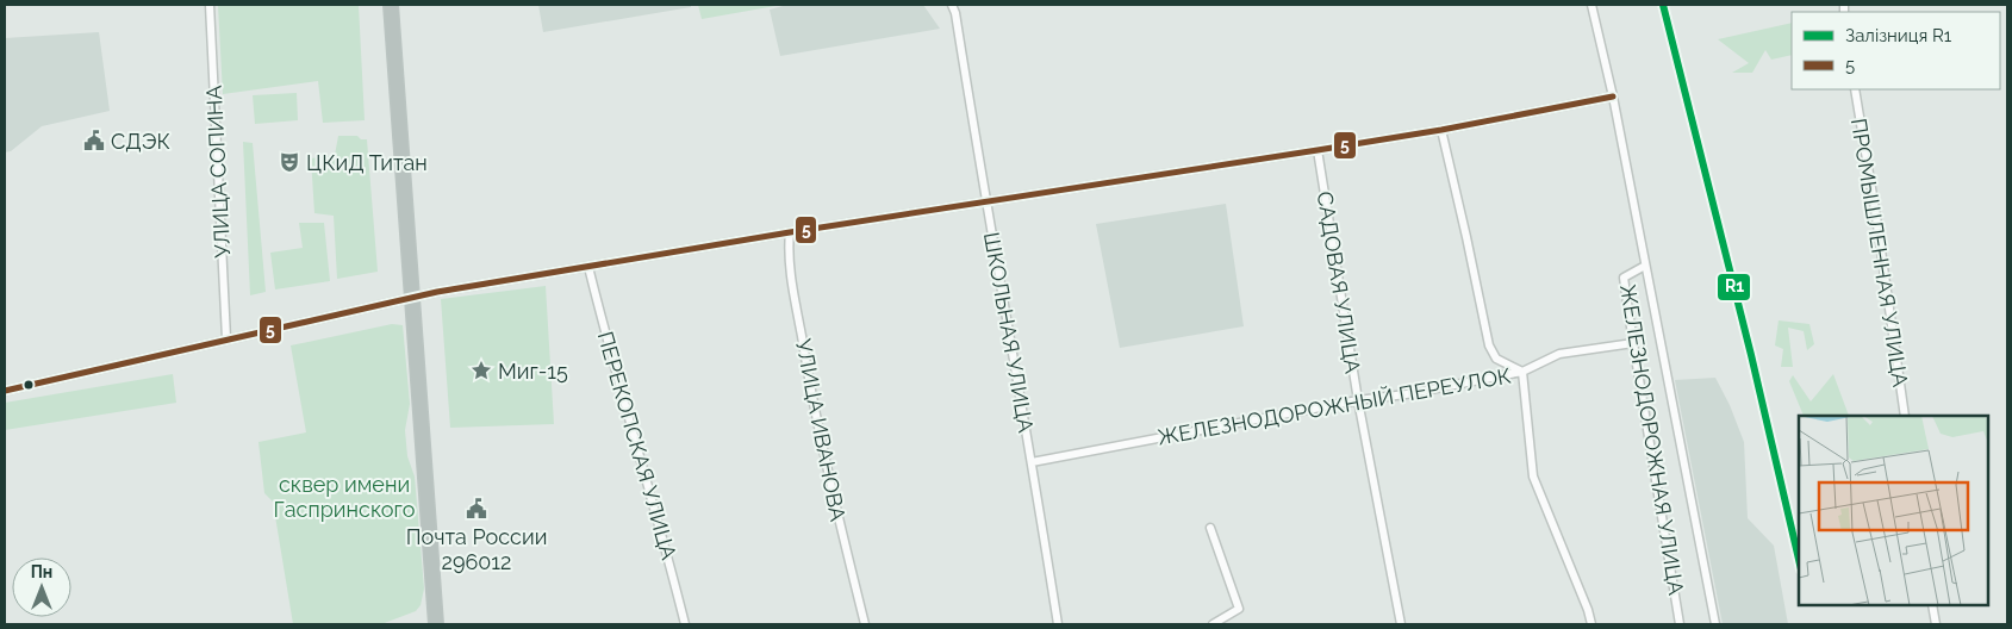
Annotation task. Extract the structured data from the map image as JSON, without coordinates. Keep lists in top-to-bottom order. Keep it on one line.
{"streets":{"street":["УЛИЦА СОПИНА","ПРОМЫШЛЕННАЯ УЛИЦА","САДОВАЯ УЛИЦА","ШКОЛЬНАЯ УЛИЦА","ЖЕЛЕЗНОДОРОЖНЫЙ ПЕРЕУЛОК","УЛИЦА ИВАНОВА","ЖЕЛЕЗНОДОРОЖНАЯ УЛИЦА","ПЕРЕКОПСКАЯ УЛИЦА"]},"crossings":[["САДОВАЯ УЛИЦА","ЖЕЛЕЗНОДОРОЖНЫЙ ПЕРЕУЛОК"],["ШКОЛЬНАЯ УЛИЦА","ЖЕЛЕЗНОДОРОЖНЫЙ ПЕРЕУЛОК"],["ЖЕЛЕЗНОДОРОЖНЫЙ ПЕРЕУЛОК","ЖЕЛЕЗНОДОРОЖНАЯ УЛИЦА"]],"parks":["сквер имени Гаспринского"],"places":{"public building":["СДЭК","Почта России 296012"],"theatre":["ЦКиД Титан"],"place":["Миг-15"]},"lines":["rail line R1","transit line 5"],"legend":["Залізниця R1","5"],"north":"top"}
